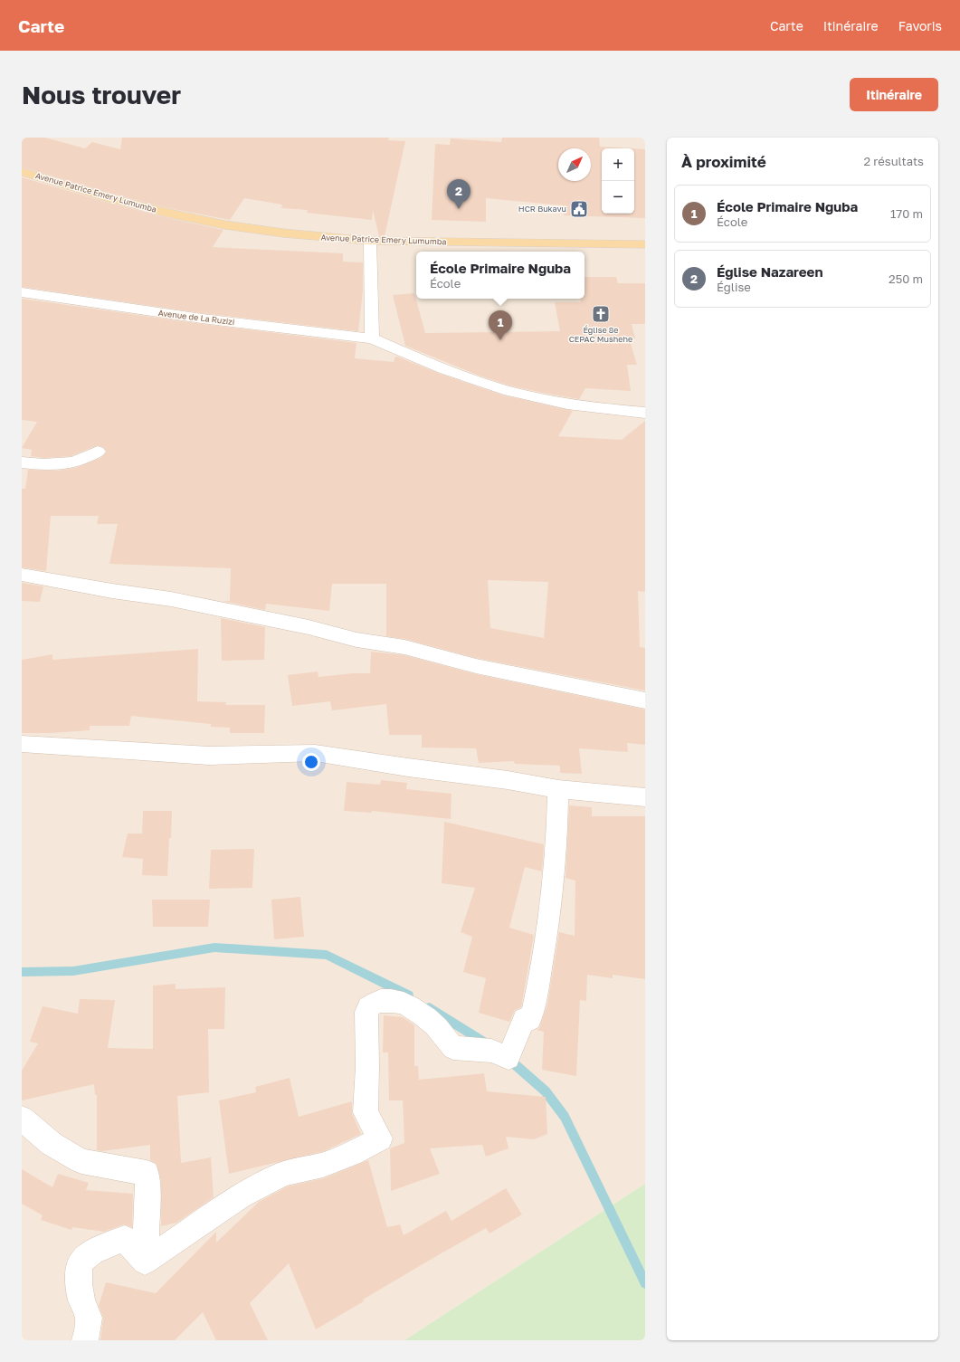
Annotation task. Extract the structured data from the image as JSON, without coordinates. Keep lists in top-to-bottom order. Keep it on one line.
{"streets":{"main road":["Avenue Patrice Emery Lumumba"],"street":["Avenue de La Ruzizi"]},"places":{"public building":["HCR Bukavu"],"church":["Église 8e CEPAC Mushehe"]},"north":"top right","page":{"header":"Carte","nav":["Carte","Itinéraire","Favoris"],"buttons":"Itinéraire","title":"Nous trouver","heading":["À proximité","2 résultats"],"map_buttons":["+","−"],"pins":["2","1"],"list":[{"mark":"1","name":"École Primaire Nguba","note":"École","value":"170 m"},{"mark":"2","name":"Église Nazareen","note":"Église","value":"250 m"}],"popup":["École Primaire Nguba","École"]}}
